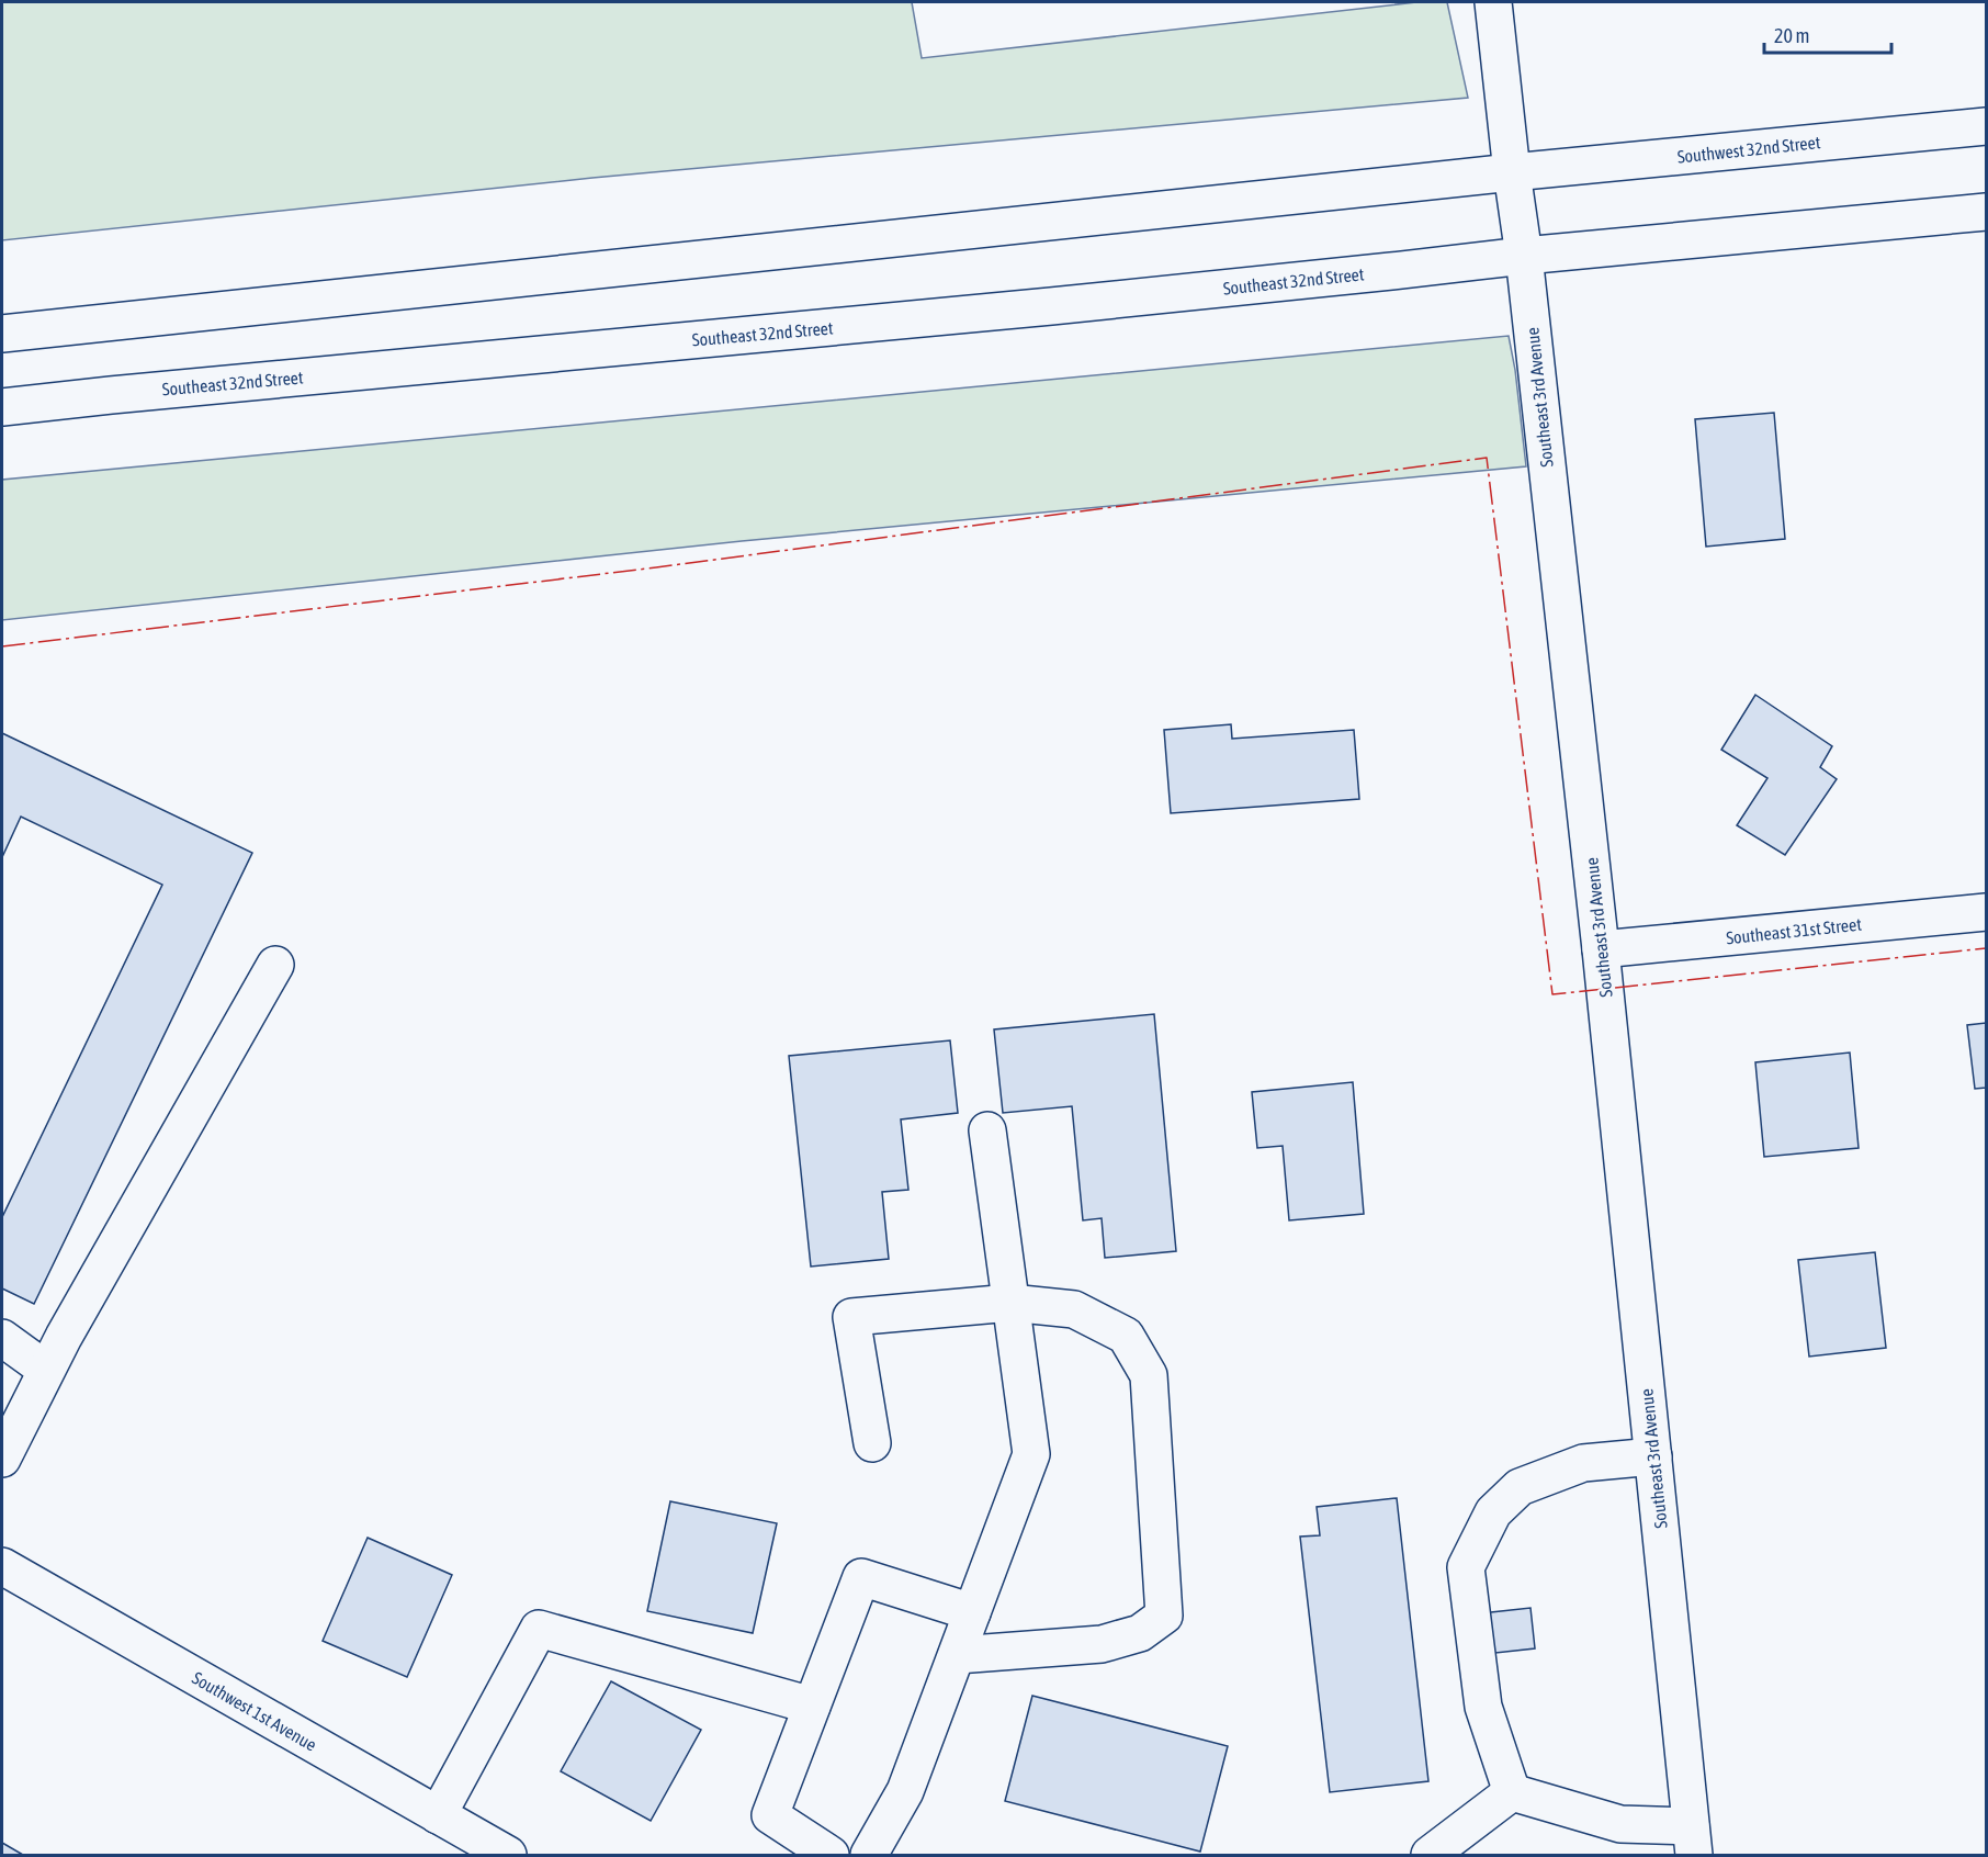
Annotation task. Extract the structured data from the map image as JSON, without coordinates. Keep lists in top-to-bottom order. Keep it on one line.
{"streets":{"main road":["Southwest 32nd Street","Southeast 32nd Street","Southeast 3rd Avenue","Southeast 31st Street","Southwest 1st Avenue"]},"crossings":[["Southwest 32nd Street","Southeast 3rd Avenue"],["Southeast 32nd Street","Southeast 3rd Avenue"],["Southeast 3rd Avenue","Southeast 31st Street"]],"scale_bar":"20 m"}
